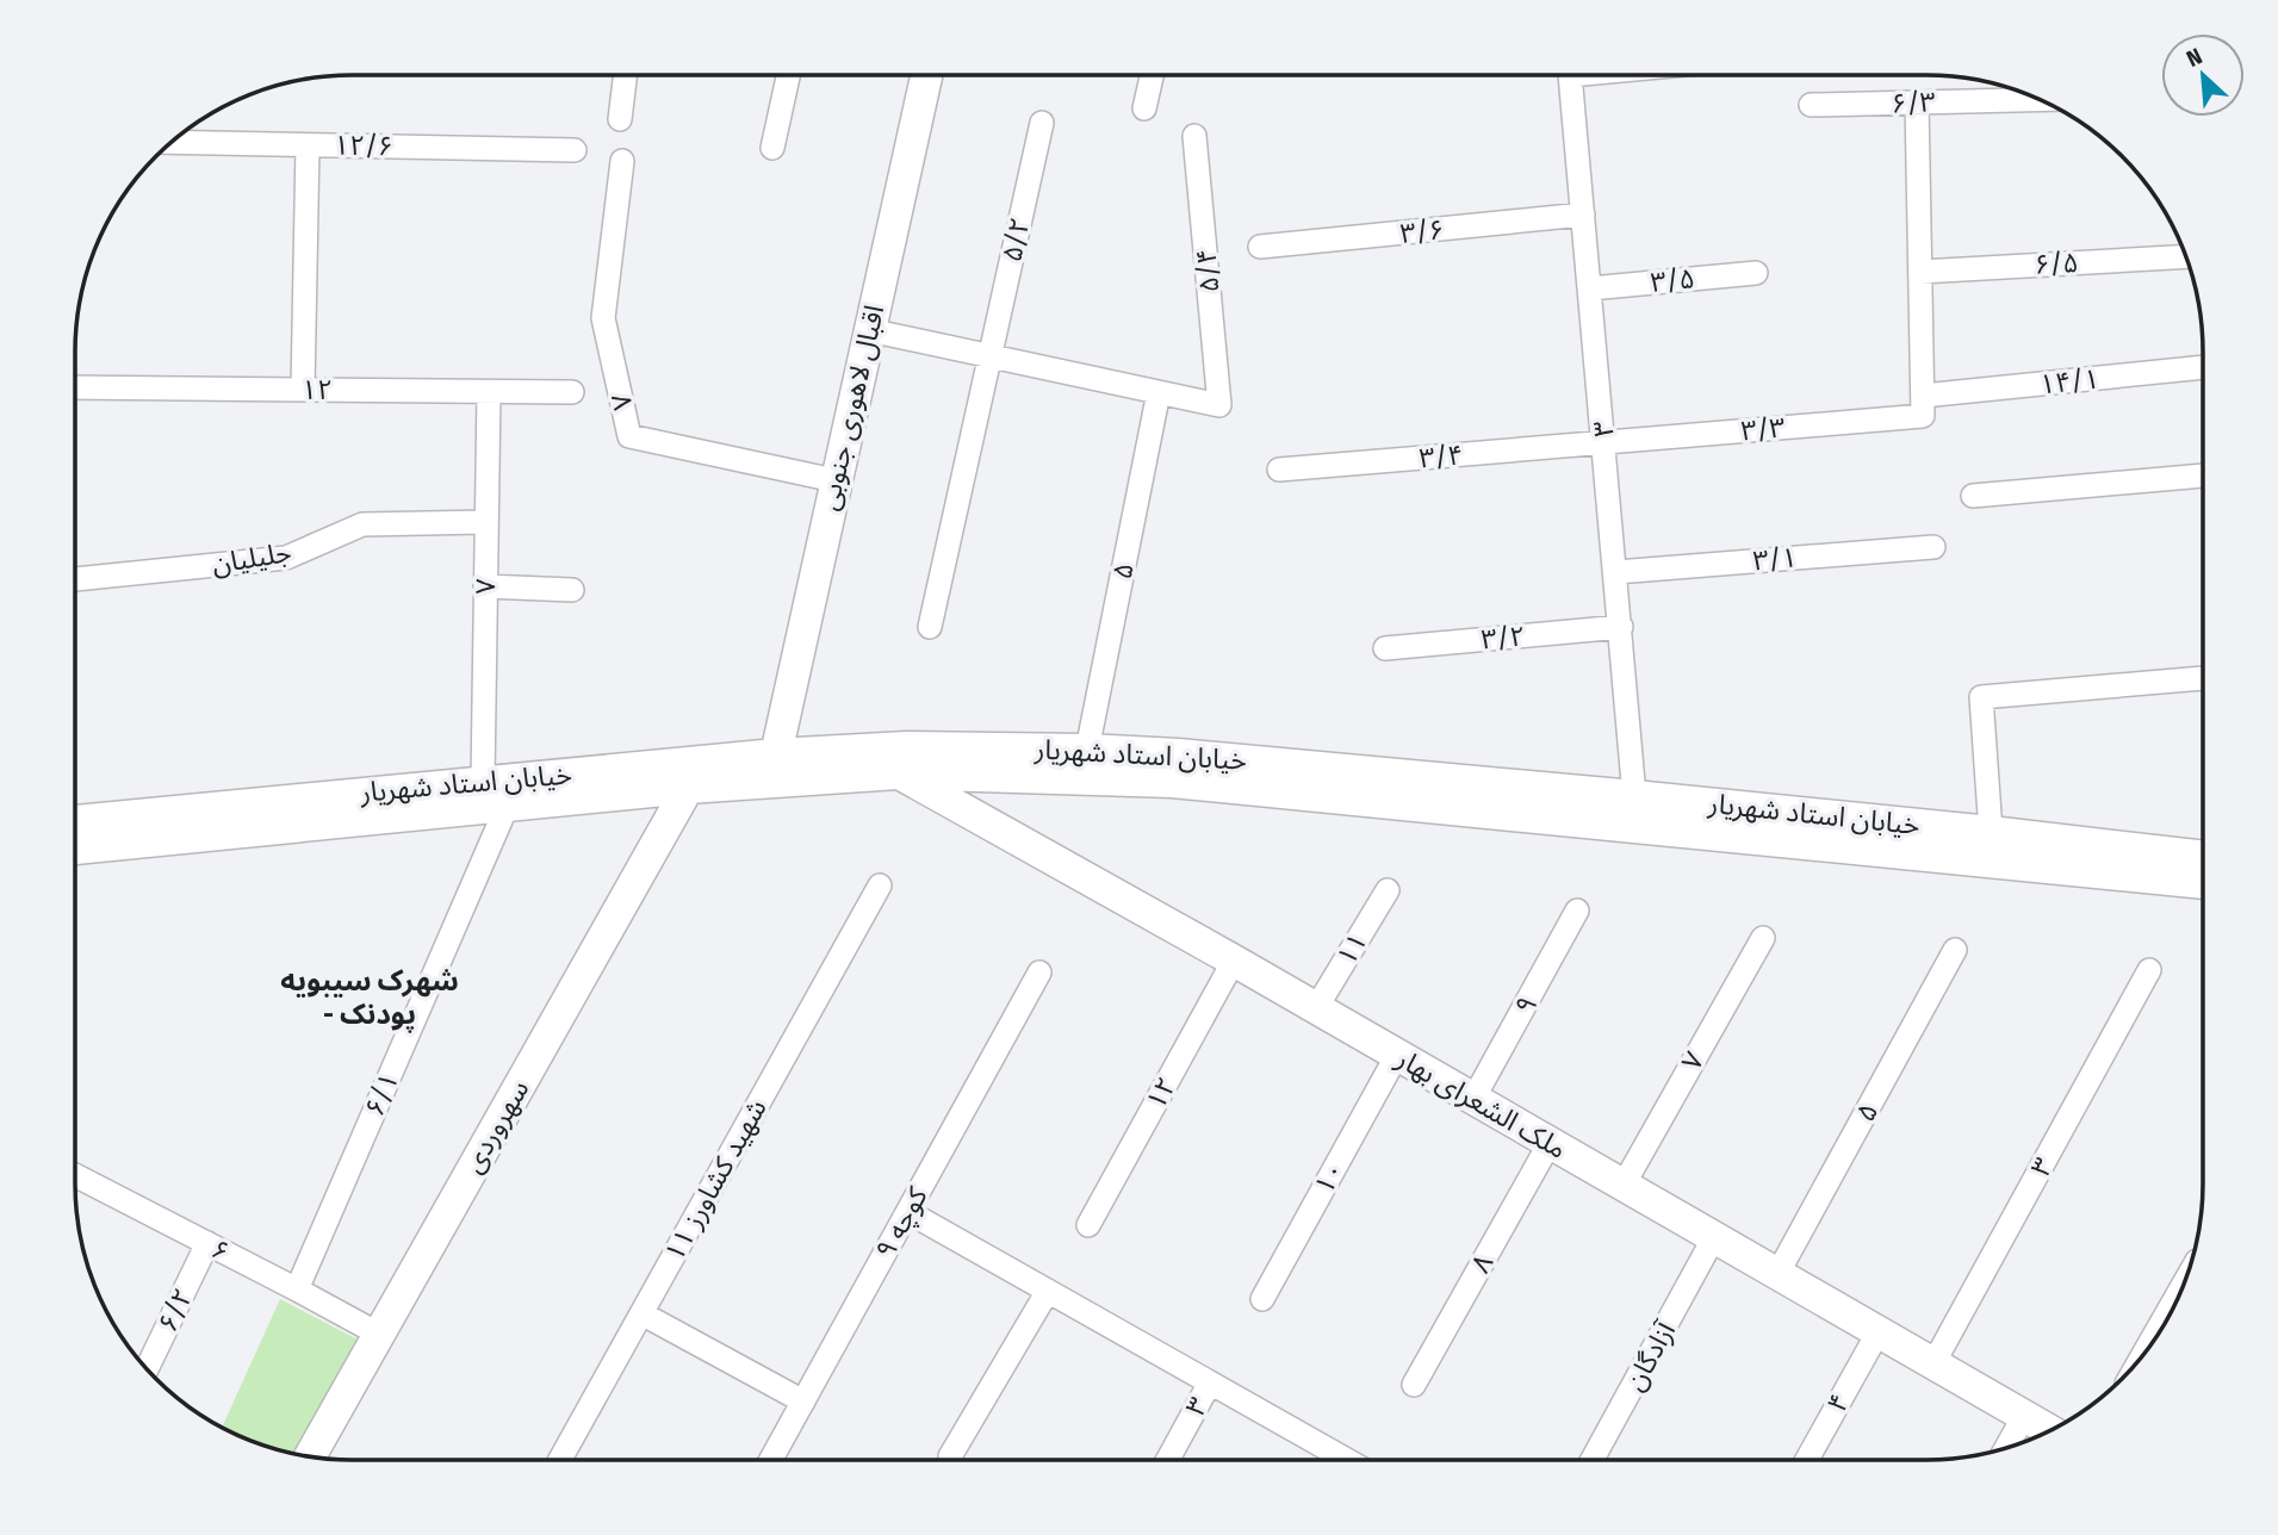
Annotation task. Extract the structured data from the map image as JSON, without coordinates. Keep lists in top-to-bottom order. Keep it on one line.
{"streets":{"street":["۶/۳","۱۲/۶","۳/۶","۵/۲","۶/۵","۵/۴","۳/۵","۱۴/۱","۱۲","۸","اقبال لاهوری جنوبی","۳","۳/۳","۳/۴","جلیلیان","۳/۱","۵","۷","۳/۲","خیابان استاد شهریار","۱۱","۹","۶/۱","ملک الشعرای بهار","سهروردی","۱۰","۱۱ شهید کشاورز","کوچه ۹","۶","۶/۲","آزادگان","۴"]},"crossings":[["۳/۶","۳"],["۵/۴","۵"],["۳/۵","۳"],["۱۴/۱","۳/۳"],["۱۲","۷"],["۱۲","ملک الشعرای بهار"],["۸","اقبال لاهوری جنوبی"],["۸","ملک الشعرای بهار"],["اقبال لاهوری جنوبی","خیابان استاد شهریار"],["۳","۳/۳"],["۳","۳/۴"],["۳","۳/۱"],["۳","۳/۲"],["۳","خیابان استاد شهریار"],["۳","ملک الشعرای بهار"],["۳/۳","۳/۴"],["جلیلیان","۷"],["۵","خیابان استاد شهریار"],["۵","ملک الشعرای بهار"],["۷","خیابان استاد شهریار"],["۷","ملک الشعرای بهار"],["خیابان استاد شهریار","۶/۱"],["خیابان استاد شهریار","ملک الشعرای بهار"],["خیابان استاد شهریار","سهروردی"],["۱۱","ملک الشعرای بهار"],["۹","ملک الشعرای بهار"],["۶/۱","۶"],["ملک الشعرای بهار","۱۰"],["ملک الشعرای بهار","آزادگان"],["ملک الشعرای بهار","۴"],["سهروردی","۶"],["۶","۶/۲"]],"districts":["شهرک سیبویه - پودنک"],"north":"top left"}
